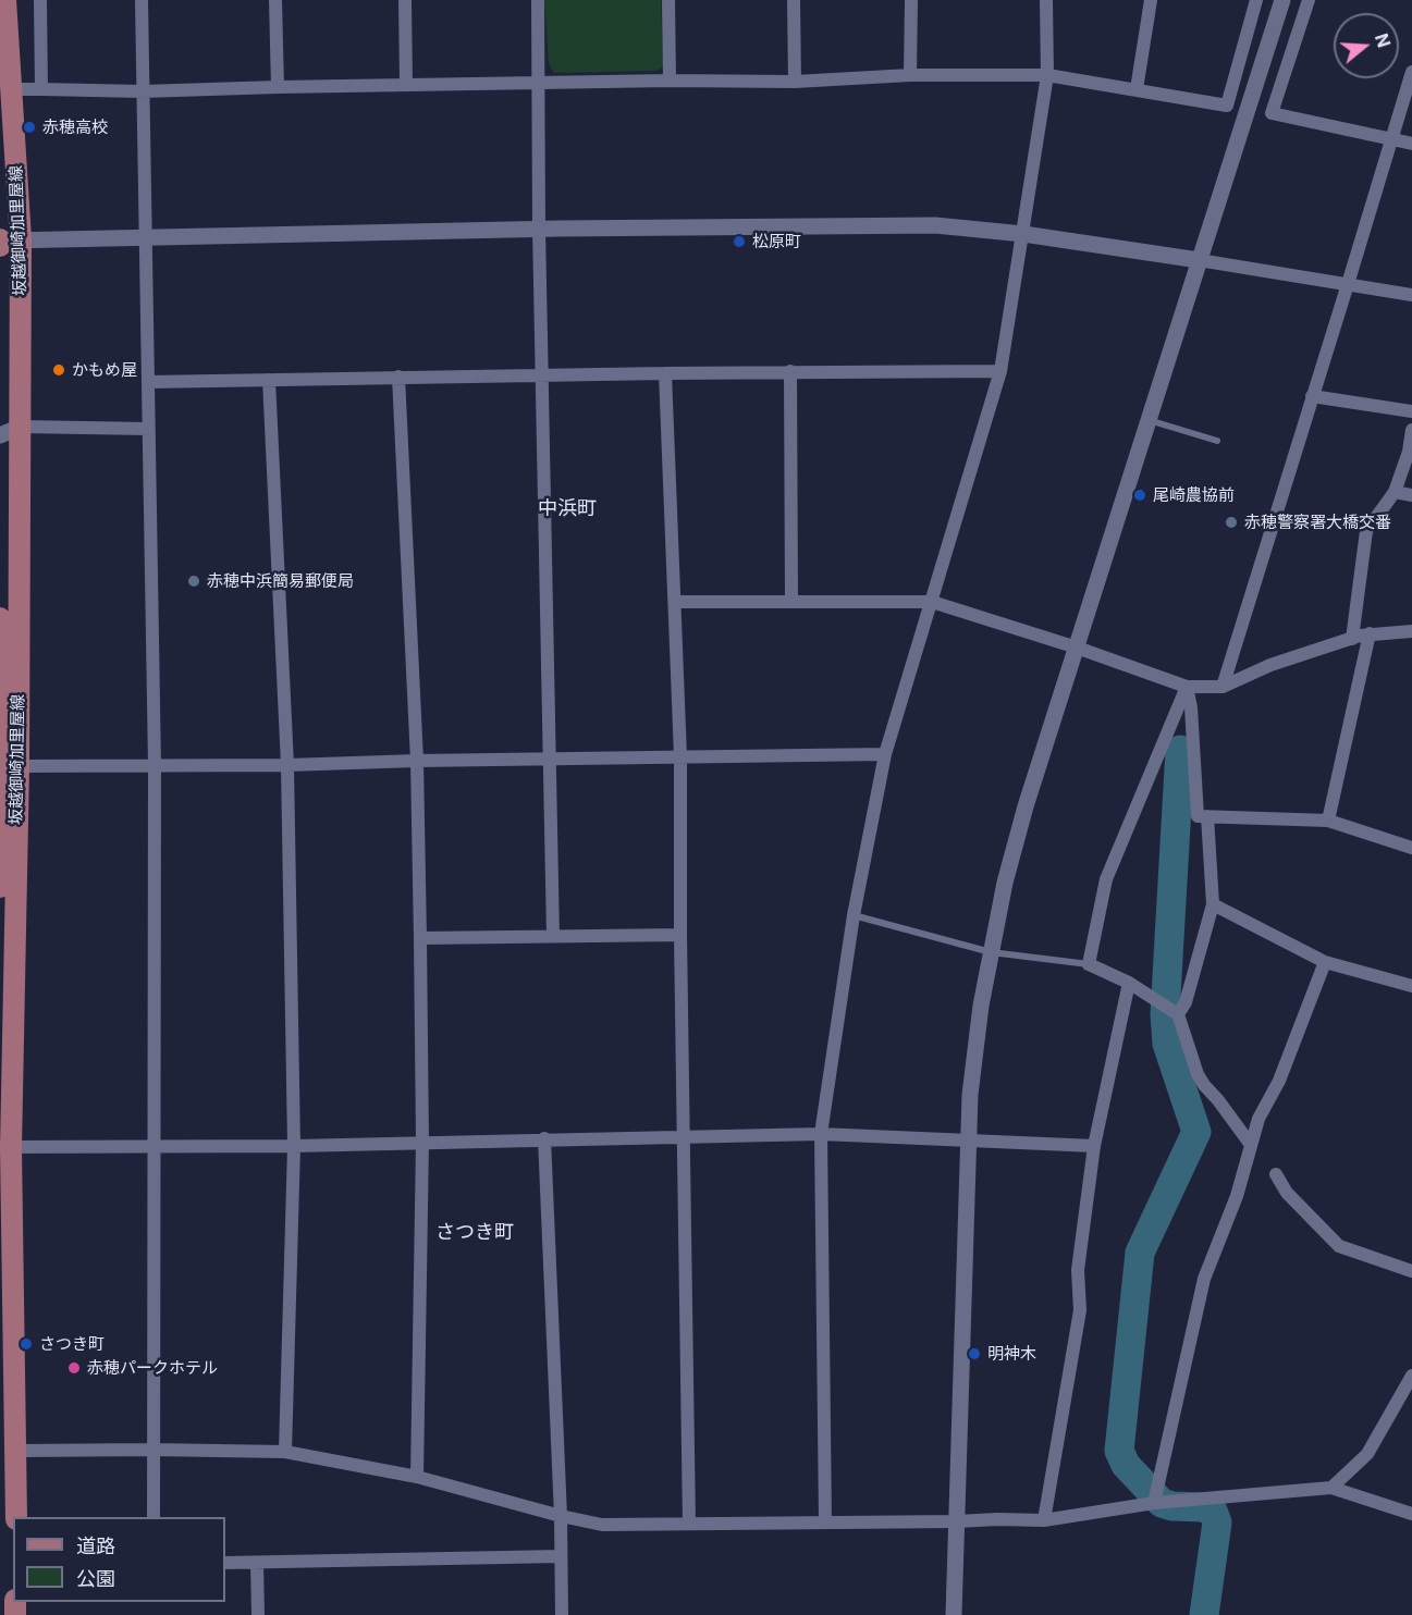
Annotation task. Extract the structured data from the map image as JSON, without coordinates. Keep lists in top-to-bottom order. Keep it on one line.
{"streets":{"main road":["坂越御崎加里屋線"]},"districts":["中浜町","さつき町"],"places":["赤穂高校","松原町","かもめ屋","尾崎農協前","赤穂警察署大橋交番","赤穂中浜簡易郵便局","さつき町","明神木","赤穂パークホテル"],"legend":["道路","公園"],"north":"right"}
